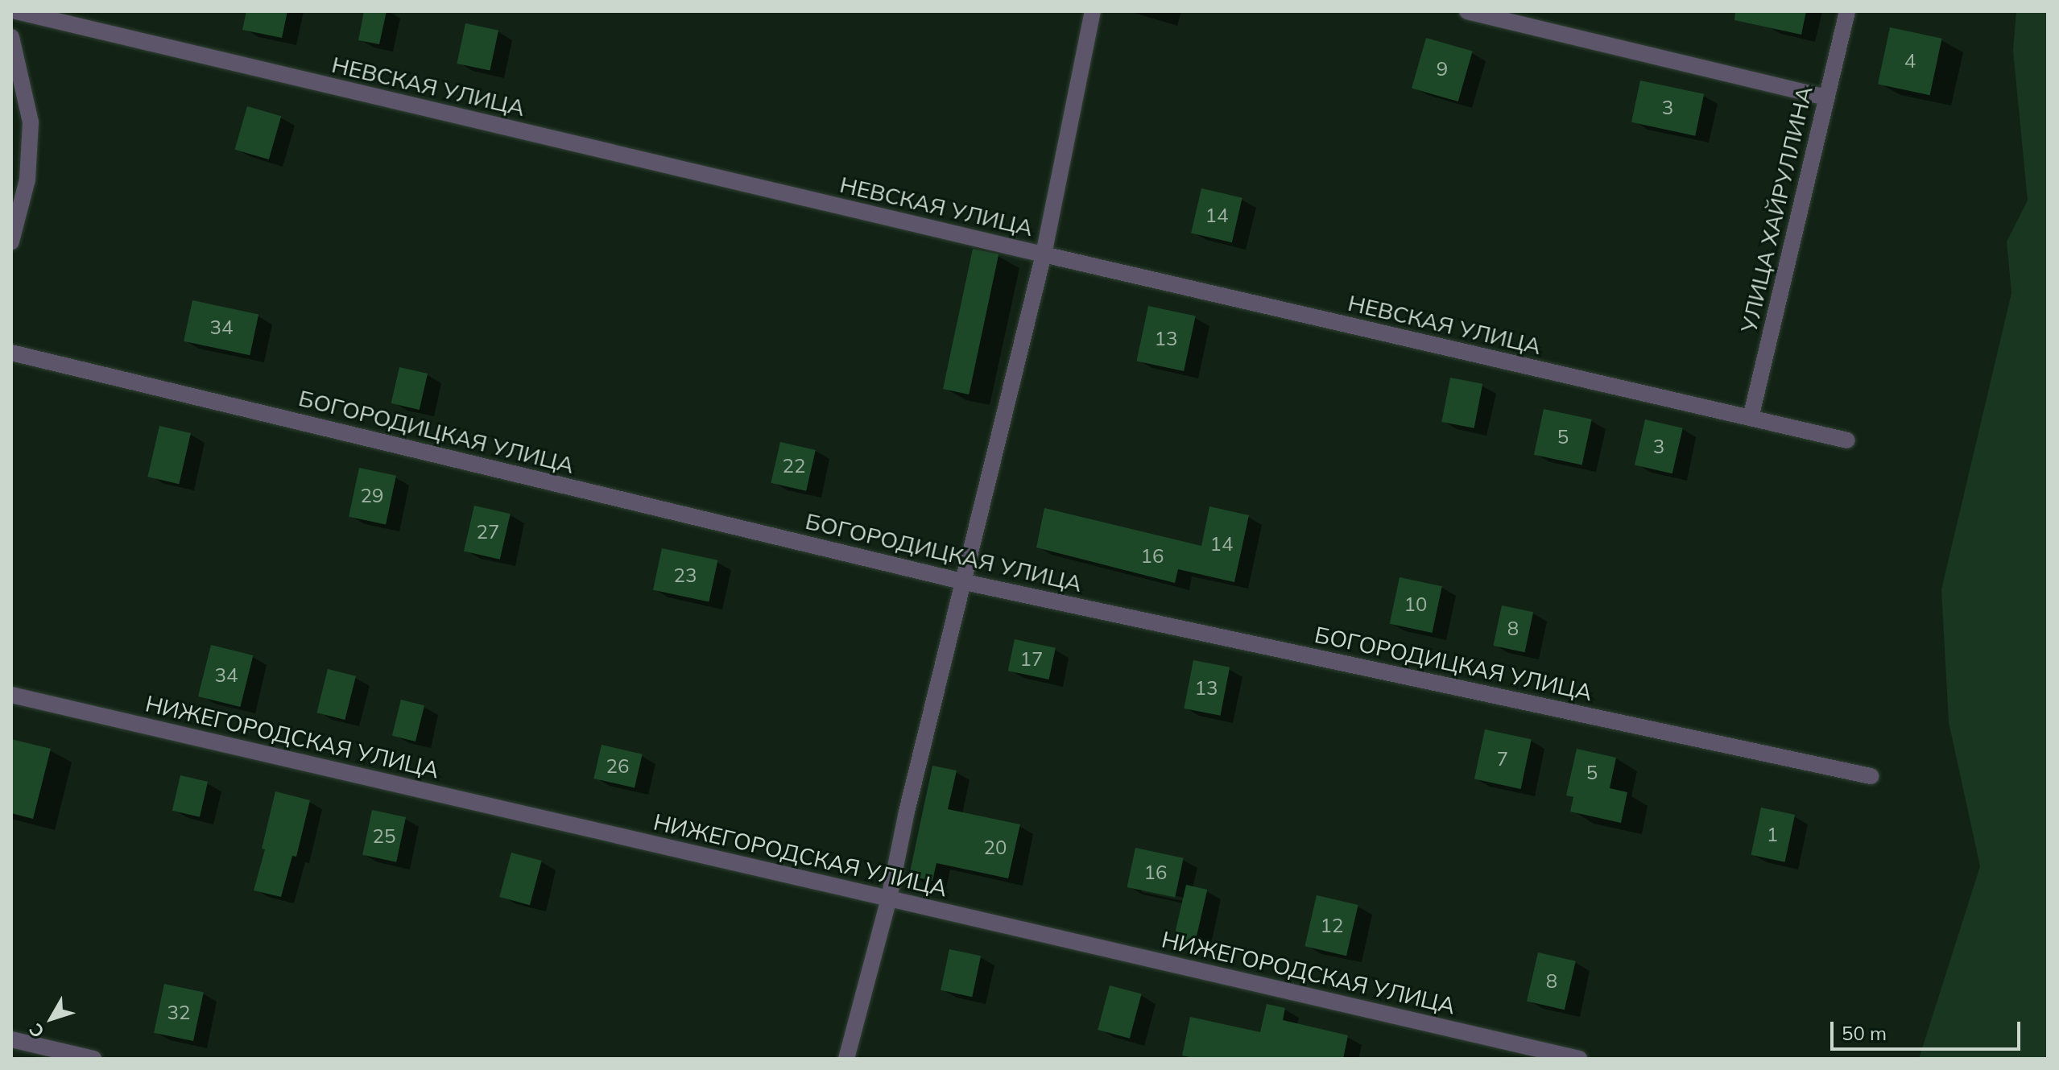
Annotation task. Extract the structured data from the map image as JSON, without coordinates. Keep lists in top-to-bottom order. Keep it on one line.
{"streets":{"street":["НЕВСКАЯ УЛИЦА","УЛИЦА ХАЙРУЛЛИНА","БОГОРОДИЦКАЯ УЛИЦА","НИЖЕГОРОДСКАЯ УЛИЦА"]},"crossings":[["НЕВСКАЯ УЛИЦА","УЛИЦА ХАЙРУЛЛИНА"]],"house_numbers":["4","9","3","14","34","13","5","3","22","29","27","14","16","23","10","8","17","34","13","7","26","5","1","25","20","16","12","8","32"],"scale_bar":"50 m","north":"bottom left"}
